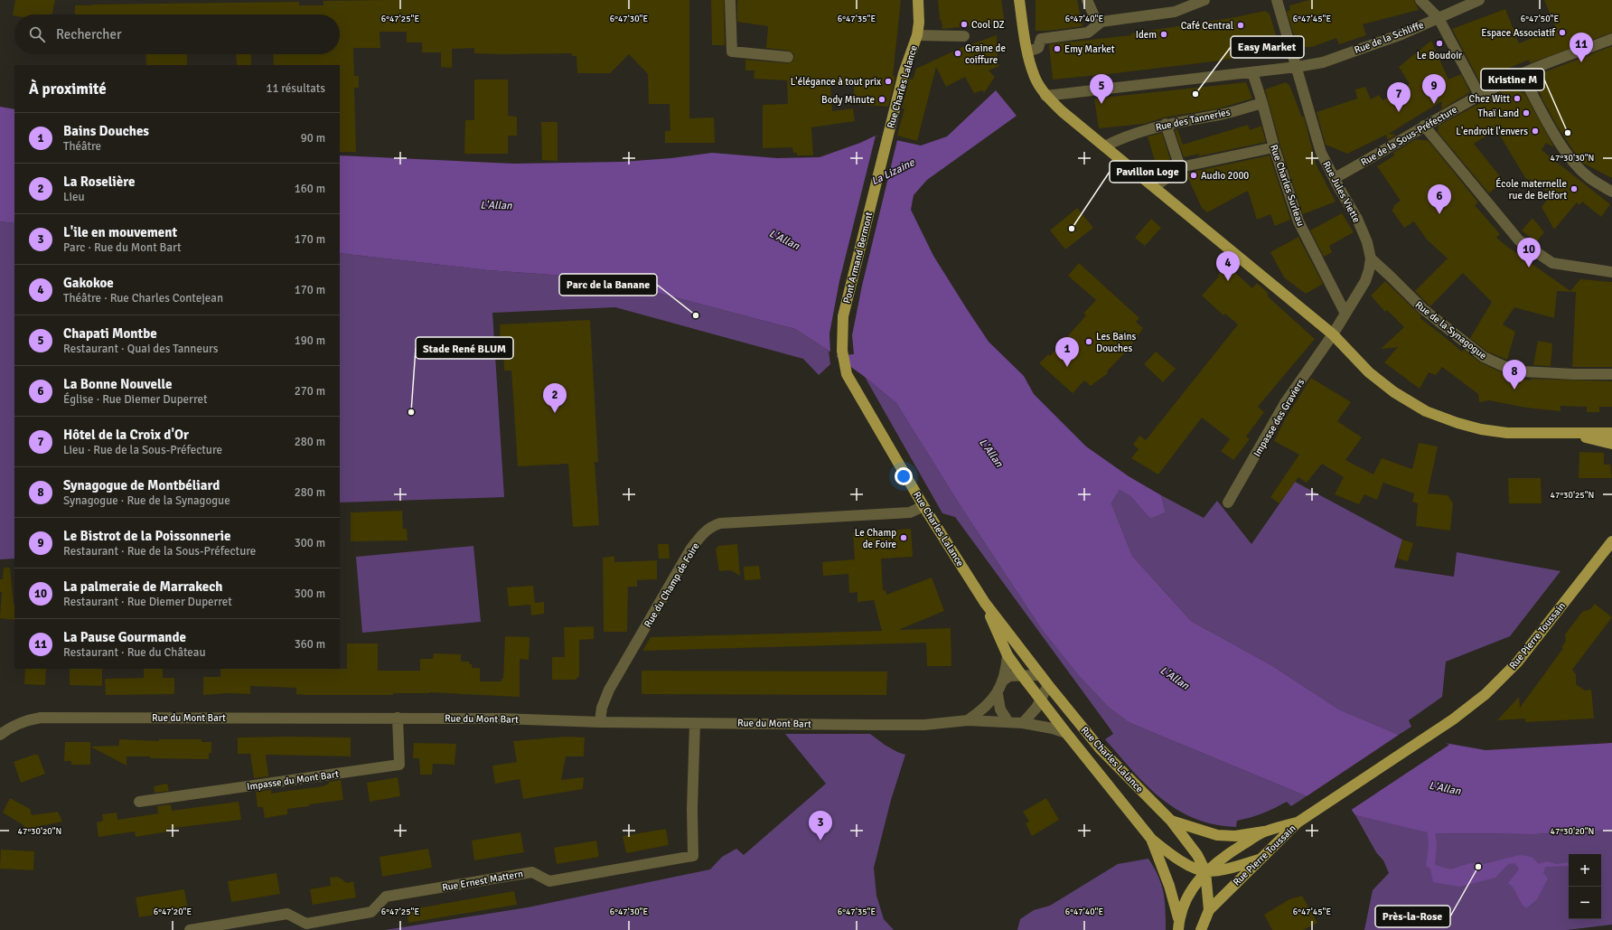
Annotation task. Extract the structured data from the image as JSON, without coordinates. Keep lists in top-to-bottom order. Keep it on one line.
{"streets":{"main road":["Rue Charles Lalance","Pont Armand Bermont","Rue Pierre Toussain"],"street":["Rue de la Schliffe","Rue des Tanneries","Rue de la Sous-Préfecture","Rue Charles Surleau","Rue Jules Viette","Rue de la Synagogue","Impasse des Graviers","Rue du Champ de Foire","Rue du Mont Bart","Impasse du Mont Bart","Rue Ernest Mattern"]},"crossings":[["Rue de la Schliffe","Rue Charles Surleau"],["Rue de la Schliffe","Rue Jules Viette"],["Rue Charles Lalance","Pont Armand Bermont"],["Rue Charles Lalance","Rue du Champ de Foire"],["Rue Charles Lalance","Rue Pierre Toussain"],["Rue Charles Lalance","Rue du Mont Bart"],["Rue des Tanneries","Rue Charles Surleau"],["Rue de la Sous-Préfecture","Rue Jules Viette"],["Rue Charles Surleau","Rue Jules Viette"],["Rue Jules Viette","Rue de la Synagogue"],["Rue Jules Viette","Impasse des Graviers"],["Rue du Champ de Foire","Rue du Mont Bart"],["Rue du Mont Bart","Impasse du Mont Bart"],["Rue du Mont Bart","Rue Ernest Mattern"]],"water":["La Lizaine","L'Allan"],"places":["Cool DZ","Café Central","Espace Associatif","Idem","Le Boudoir","Emy Market","Graine de coiffure","L'élégance à tout prix","Easy Market","Chez Witt","Body Minute","Thaï Land","L'endroit l'envers","Kristine M","Audio 2000","École maternelle rue de Belfort","Pavillon Loge","Parc de la Banane","Les Bains Douches","Stade René BLUM","Le Champ de Foire","Près-la-Rose"],"page":{"search":"Rechercher","pins":["11","5","9","7","6","10","4","1","8","2","3"],"heading":["À proximité","11 résultats"],"list":[{"mark":"1","name":"Bains Douches","note":"Théâtre","value":"90 m"},{"mark":"2","name":"La Roselière","note":"Lieu","value":"160 m"},{"mark":"3","name":"L'ile en mouvement","note":"Parc · Rue du Mont Bart","value":"170 m"},{"mark":"4","name":"Gakokoe","note":"Théâtre · Rue Charles Contejean","value":"170 m"},{"mark":"5","name":"Chapati Montbe","note":"Restaurant · Quai des Tanneurs","value":"190 m"},{"mark":"6","name":"La Bonne Nouvelle","note":"Église · Rue Diemer Duperret","value":"270 m"},{"mark":"7","name":"Hôtel de la Croix d'Or","note":"Lieu · Rue de la Sous-Préfecture","value":"280 m"},{"mark":"8","name":"Synagogue de Montbéliard","note":"Synagogue · Rue de la Synagogue","value":"280 m"},{"mark":"9","name":"Le Bistrot de la Poissonnerie","note":"Restaurant · Rue de la Sous-Préfecture","value":"300 m"},{"mark":"10","name":"La palmeraie de Marrakech","note":"Restaurant · Rue Diemer Duperret","value":"300 m"},{"mark":"11","name":"La Pause Gourmande","note":"Restaurant · Rue du Château","value":"360 m"}],"map_buttons":["+","−"]},"coordinates":["6°47'25\"E","6°47'30\"E","6°47'35\"E","6°47'40\"E","6°47'45\"E","6°47'50\"E","47°30'30\"N","47°30'25\"N","47°30'20\"N","6°47'20\"E"]}
